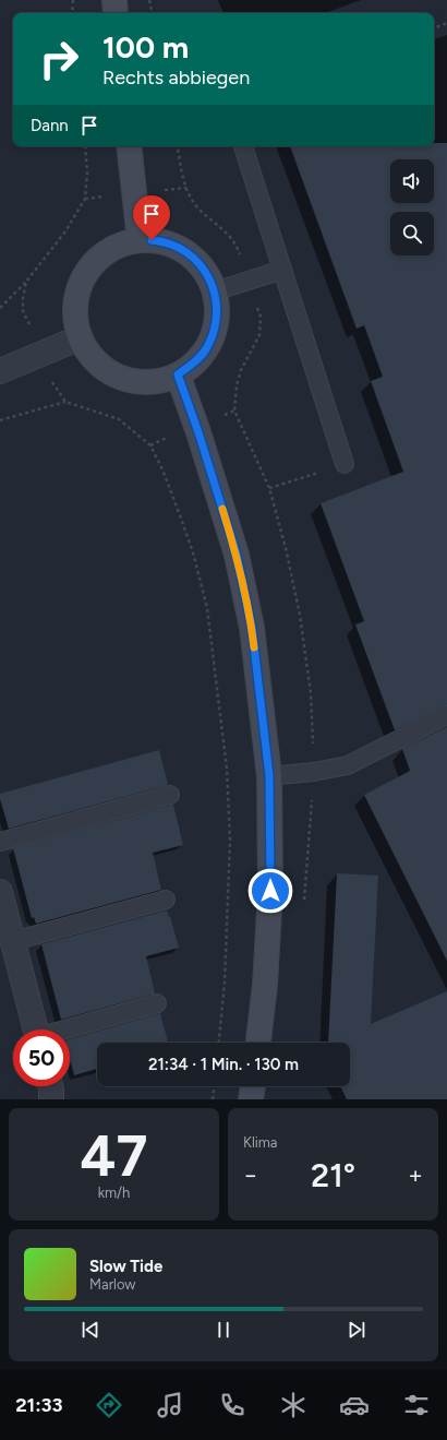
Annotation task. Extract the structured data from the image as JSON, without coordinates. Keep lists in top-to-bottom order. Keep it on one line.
{"page":{"turn":["100 m","Rechts abbiegen"],"then":"Dann","limit":"50","trip":"21:34 · 1 Min. · 130 m","tile":[["47","km/h"],"Klima"],"heat":["−","21°","+"],"song":["Slow Tide","Marlow"],"tabs":"21:33"}}
